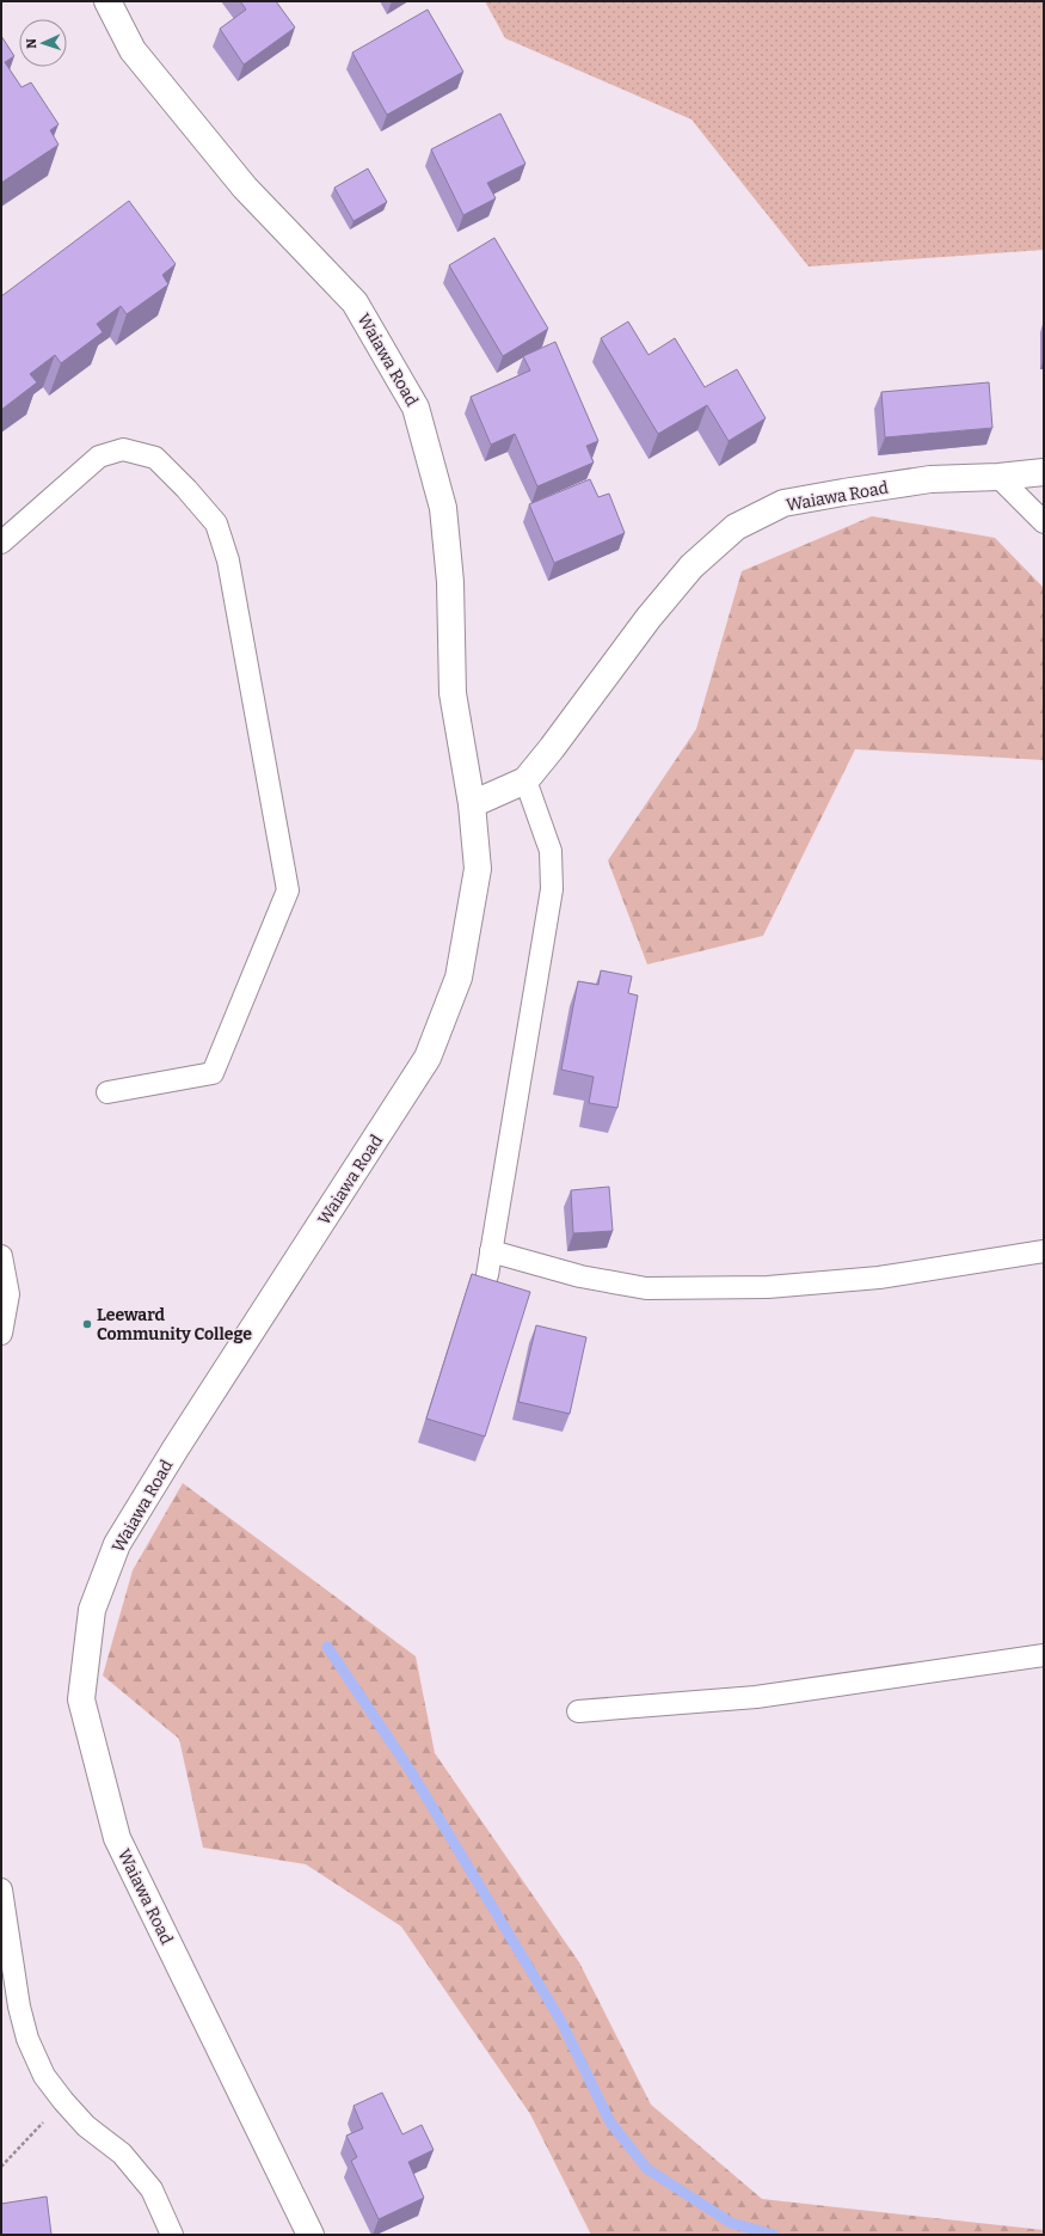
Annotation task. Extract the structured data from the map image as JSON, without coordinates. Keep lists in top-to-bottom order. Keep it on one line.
{"streets":{"street":["Waiawa Road"]},"places":["Leeward Community College"],"north":"left"}
